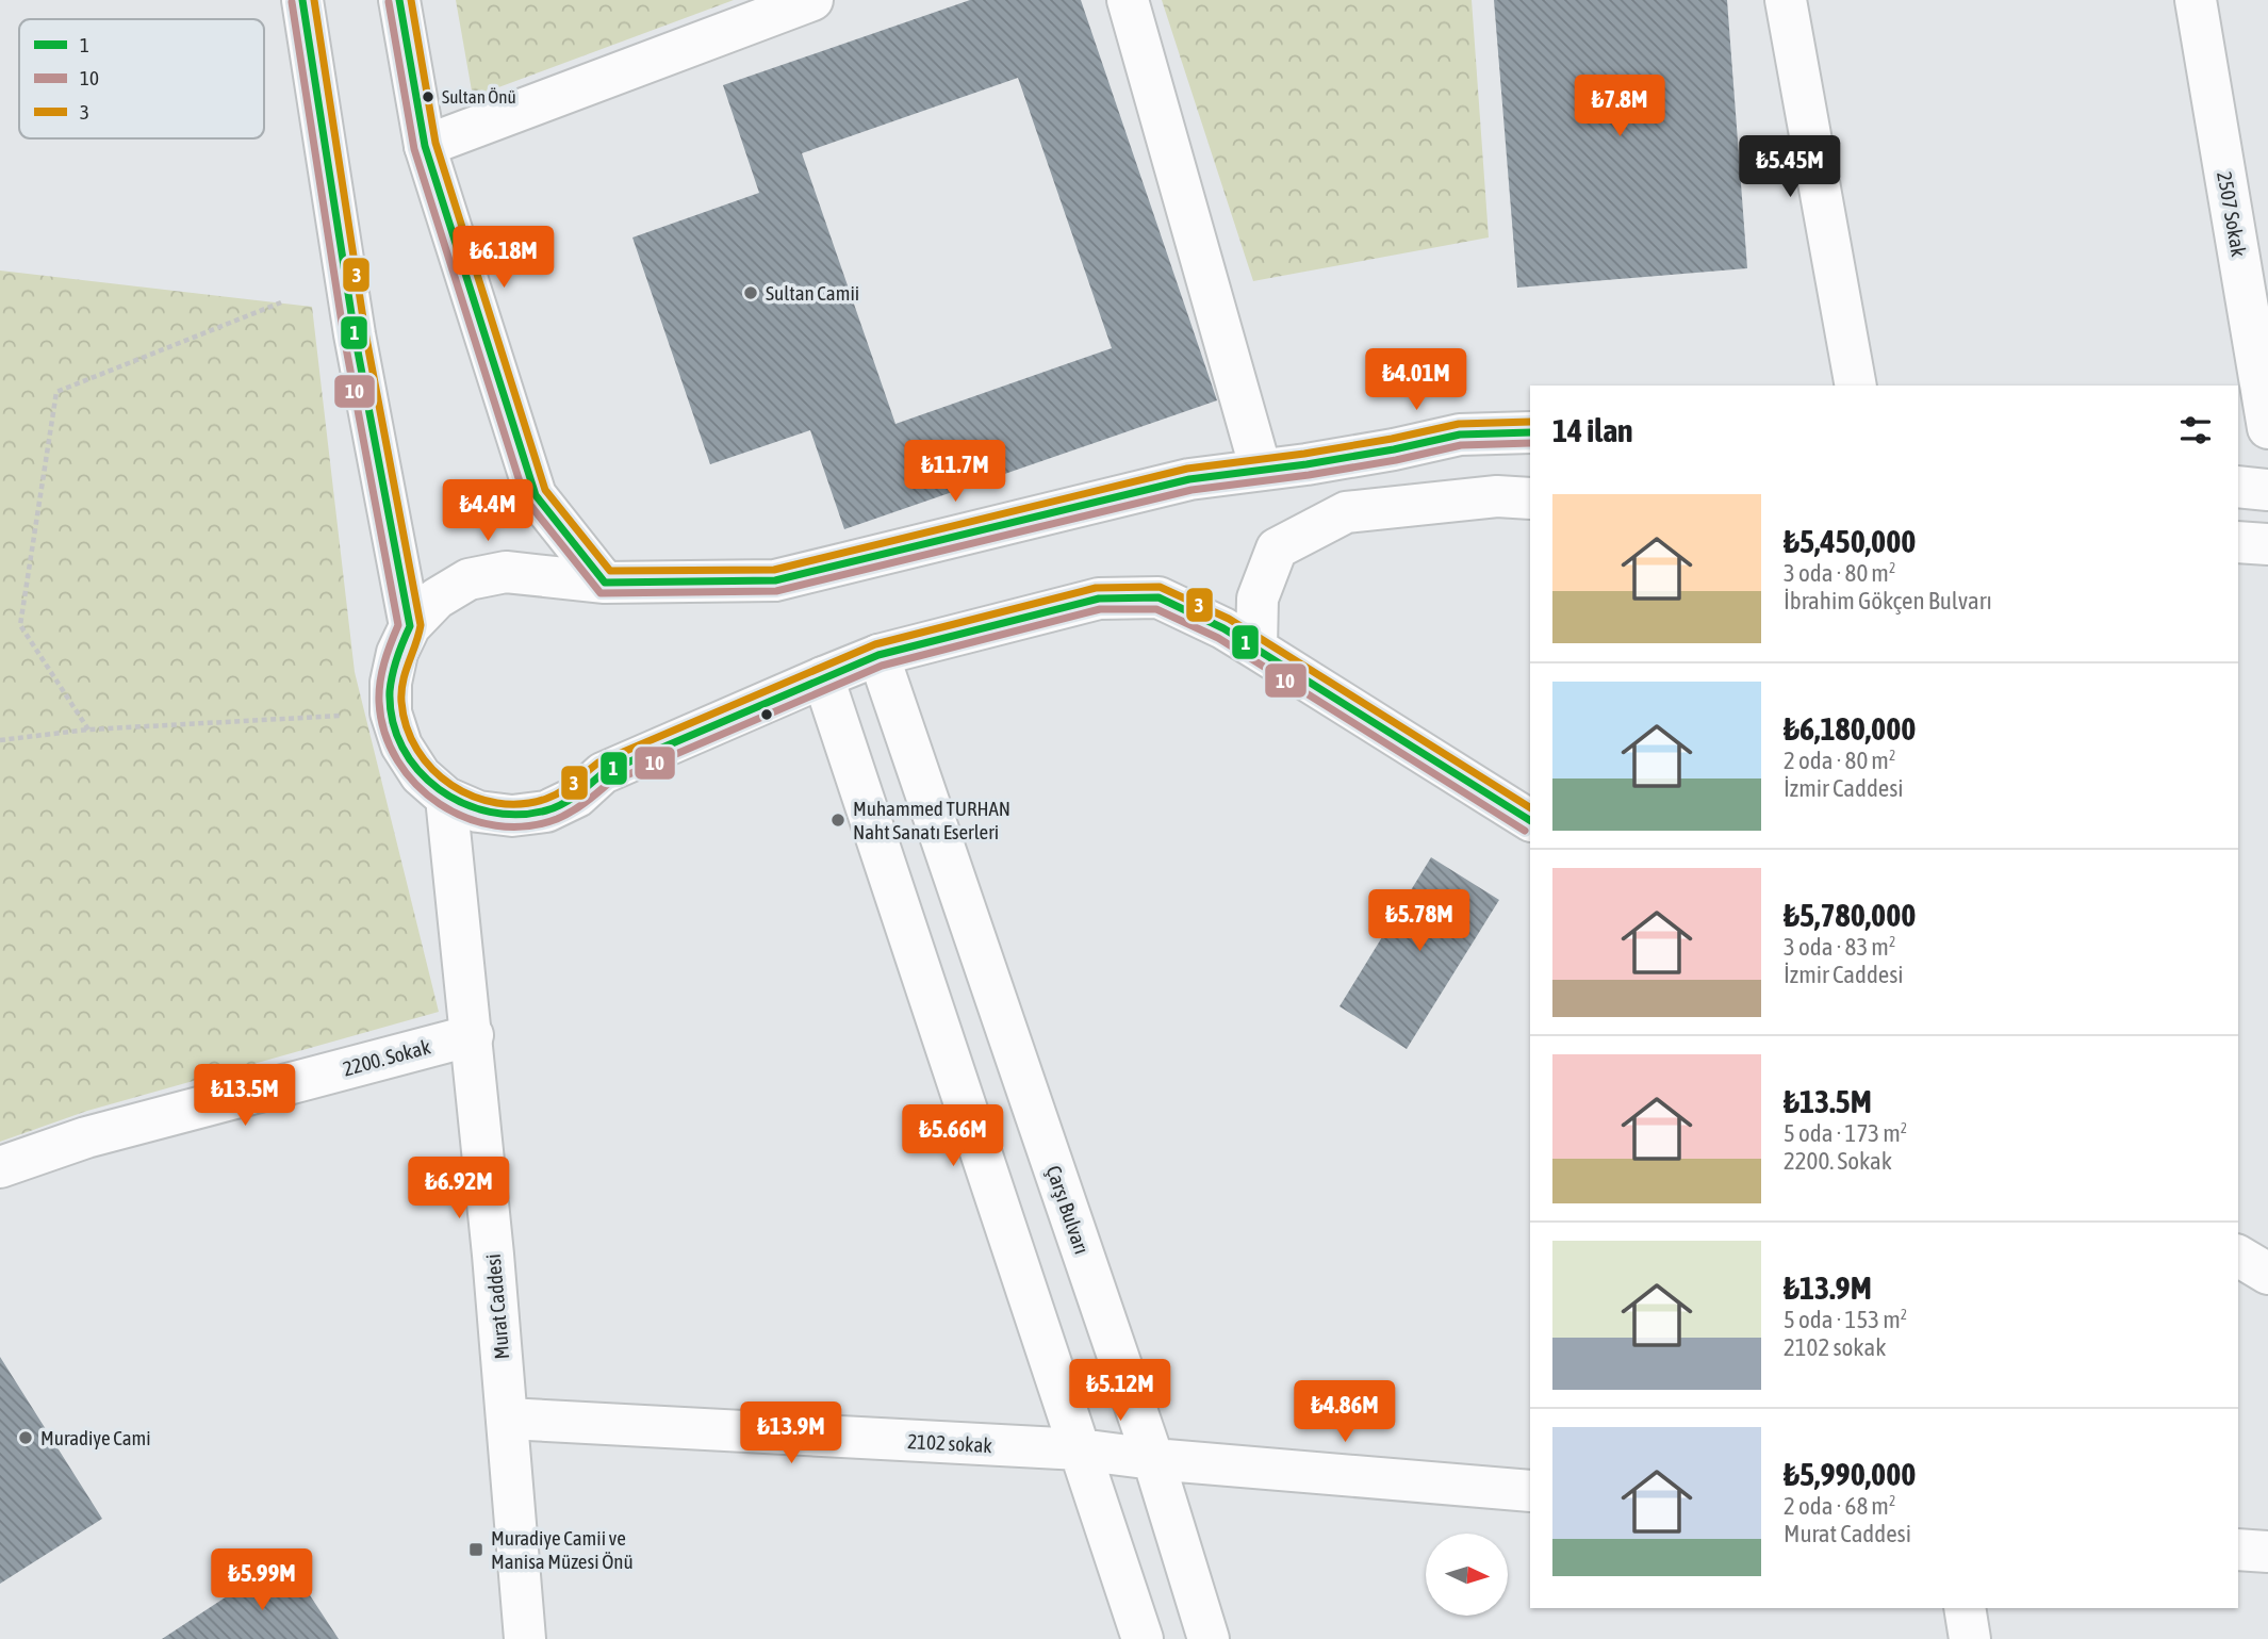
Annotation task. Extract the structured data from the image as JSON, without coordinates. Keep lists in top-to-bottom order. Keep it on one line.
{"streets":{"street":["2507 Sokak","2200. Sokak","Çarşı Bulvarı","Murat Caddesi","2102 sokak"]},"crossings":[["2200. Sokak","Murat Caddesi"],["Murat Caddesi","2102 sokak"]],"places":{"other":["Sultan Önü","Sultan Camii","Muhammed TURHAN Naht Sanatı Eserleri","Muradiye Cami"],"transit":["Muradiye Camii ve Manisa Müzesi Önü"]},"lines":["transit line 1","transit line 3","transit line 10"],"legend":["1","10","3"],"north":"right","page":{"price":["₺7.8M","₺5.45M","₺6.18M","₺4.01M","₺11.7M","₺4.4M","₺5.78M","₺13.5M","₺5.66M","₺6.92M","₺5.12M","₺4.86M","₺13.9M","₺5.99M"],"heading":"14 ilan","list":[{"name":"₺5,450,000","note":"3 oda · 80 m² · İbrahim Gökçen Bulvarı"},{"name":"₺6,180,000","note":"2 oda · 80 m² · İzmir Caddesi"},{"name":"₺5,780,000","note":"3 oda · 83 m² · İzmir Caddesi"},{"name":"₺13.5M","note":"5 oda · 173 m² · 2200. Sokak"},{"name":"₺13.9M","note":"5 oda · 153 m² · 2102 sokak"},{"name":"₺5,990,000","note":"2 oda · 68 m² · Murat Caddesi"}]}}
